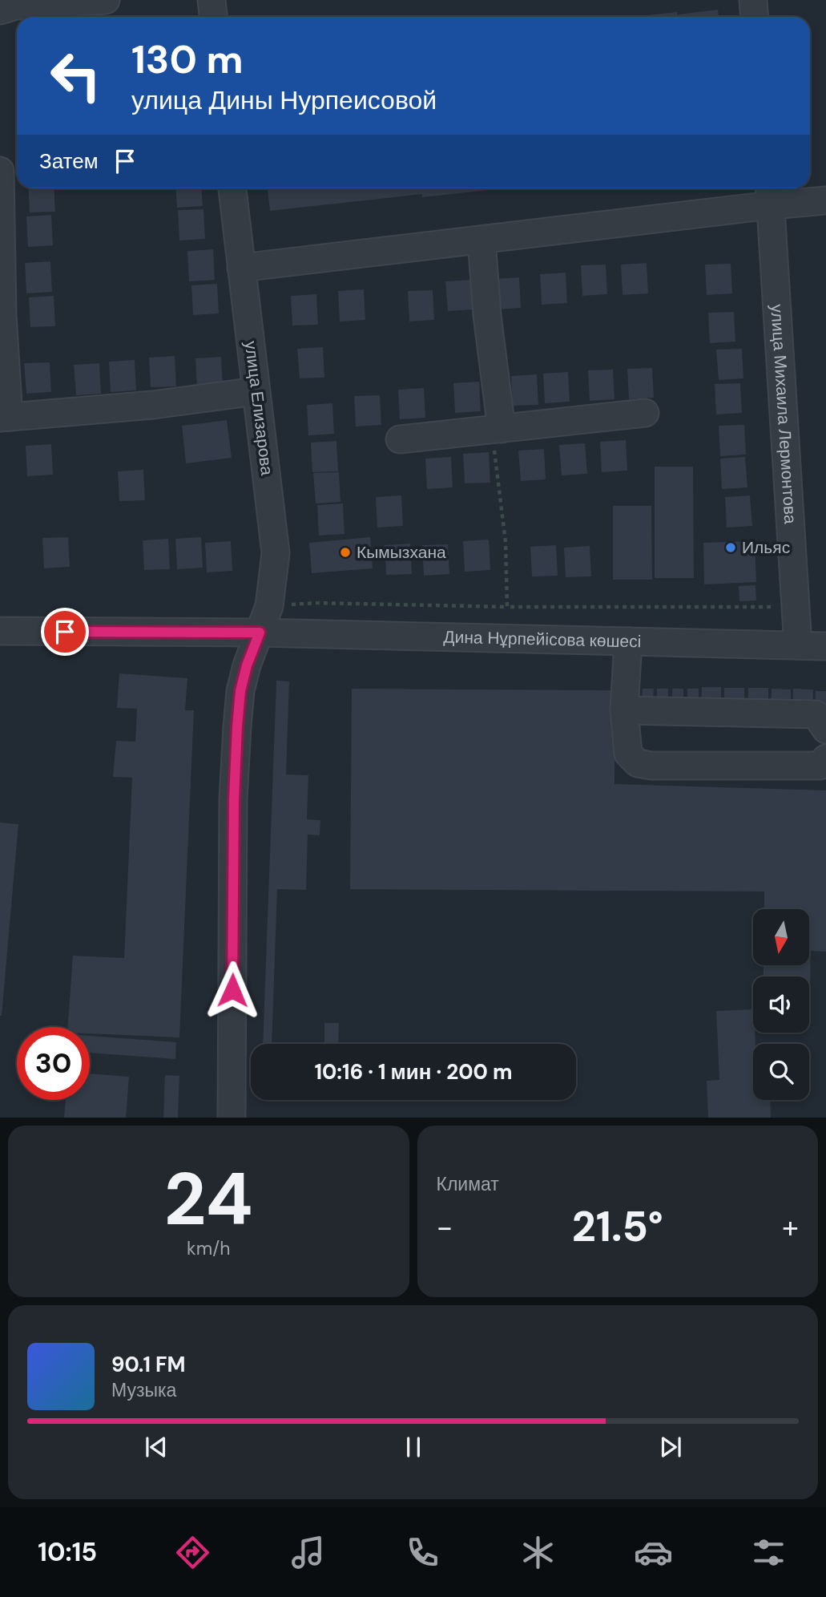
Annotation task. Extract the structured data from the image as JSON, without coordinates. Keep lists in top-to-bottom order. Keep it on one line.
{"streets":{"street":["улица Елизарова","улица Михаила Лермонтова","Дина Нұрпейісова көшесі"]},"crossings":[["улица Елизарова","Дина Нұрпейісова көшесі"],["улица Михаила Лермонтова","Дина Нұрпейісова көшесі"]],"places":["Ильяс","Кымызхана"],"north":"bottom","page":{"turn":["130 m","улица Дины Нурпеисовой"],"then":"Затем","limit":"30","trip":"10:16 · 1 мин · 200 m","tile":[["24","km/h"],"Климат"],"heat":["−","21.5°","+"],"song":["90.1 FM","Музыка"],"tabs":"10:15"}}
